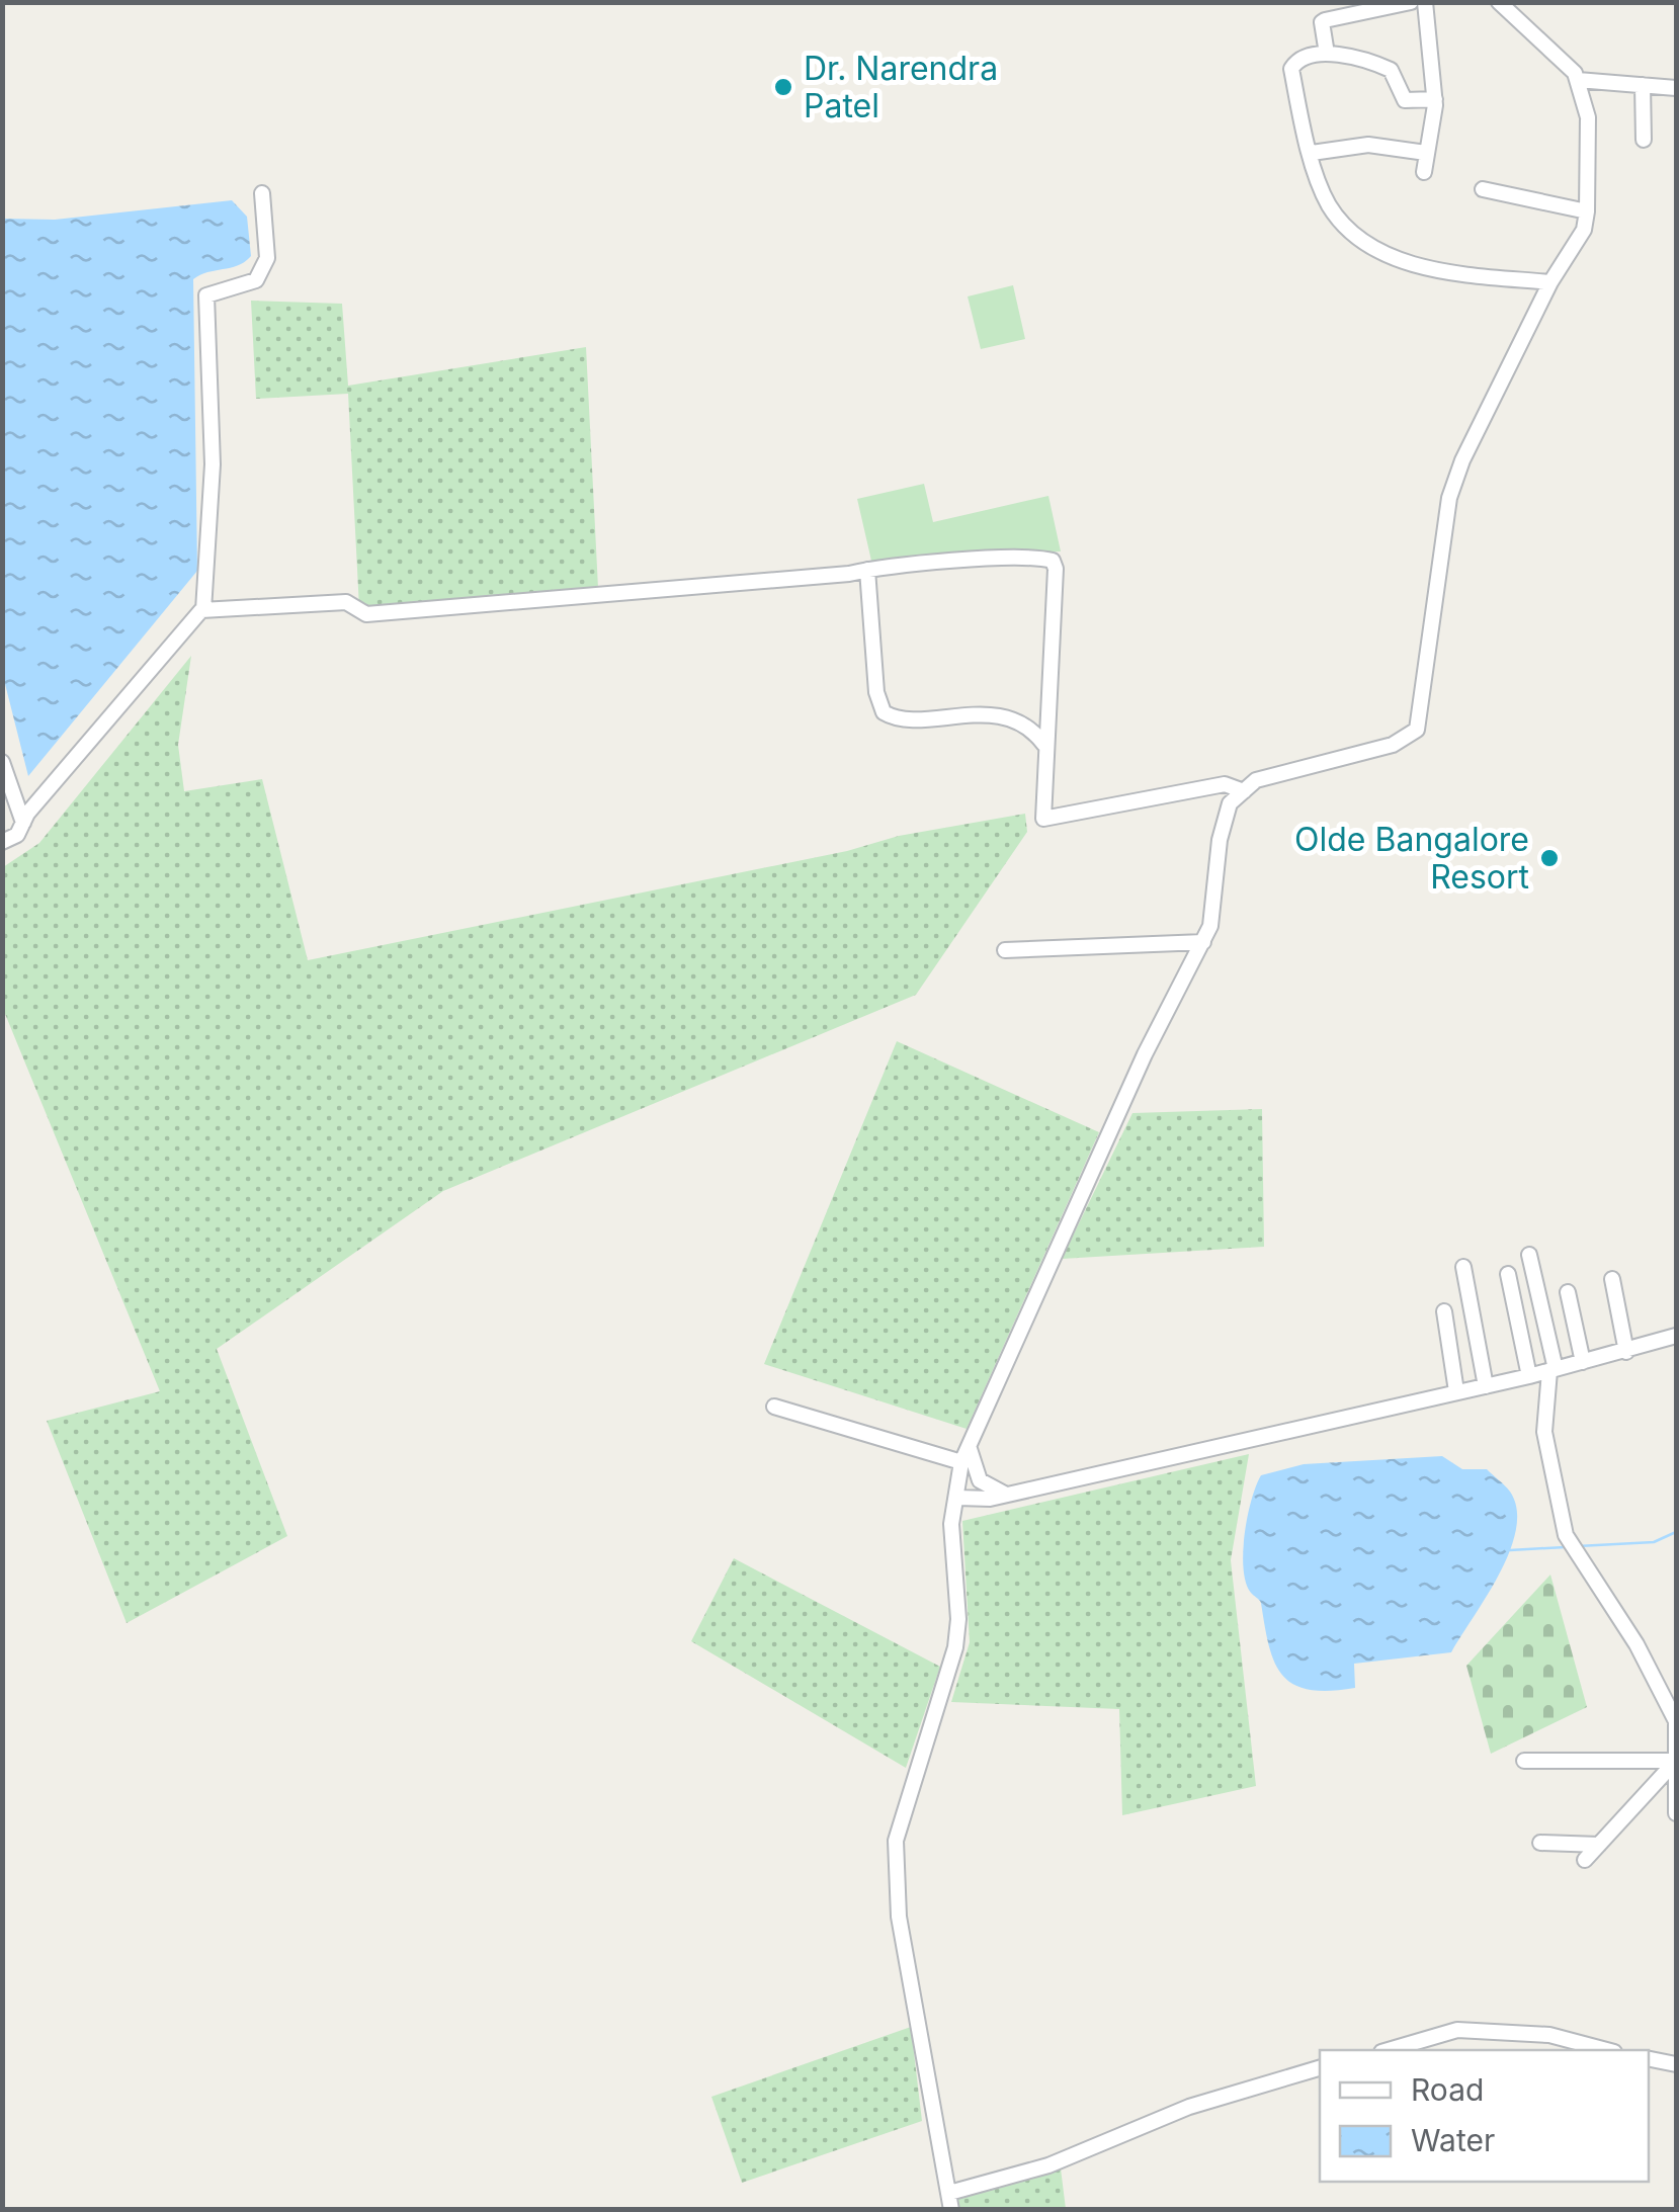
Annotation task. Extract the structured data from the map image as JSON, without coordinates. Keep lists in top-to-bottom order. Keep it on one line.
{"places":["Dr. Narendra Patel","Olde Bangalore Resort"],"legend":["Road","Water"]}
